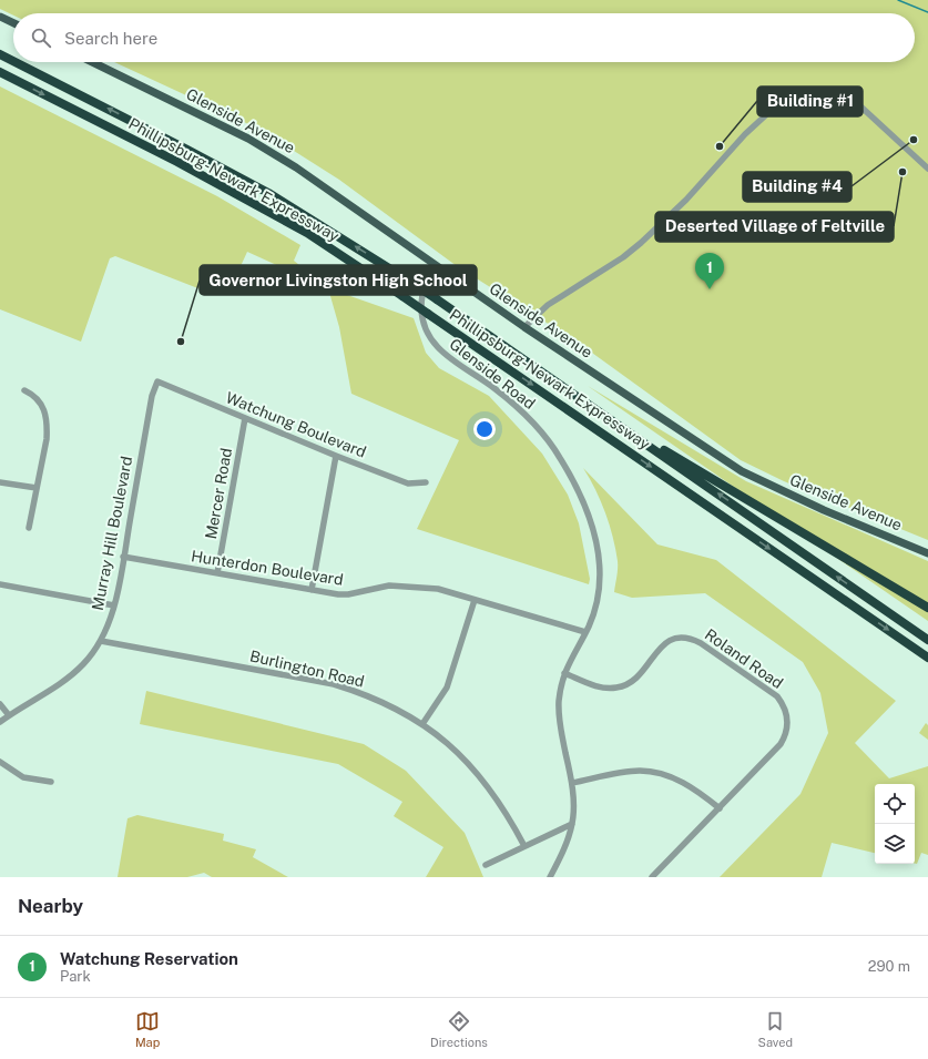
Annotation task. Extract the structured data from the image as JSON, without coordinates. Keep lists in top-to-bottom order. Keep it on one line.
{"streets":{"highway":["Phillipsburg-Newark Expressway"],"main road":["Glenside Avenue"],"street":["Glenside Road","Watchung Boulevard","Mercer Road","Murray Hill Boulevard","Hunterdon Boulevard","Roland Road","Burlington Road"]},"crossings":[["Glenside Avenue","Glenside Road"],["Glenside Road","Hunterdon Boulevard"],["Glenside Road","Roland Road"],["Watchung Boulevard","Mercer Road"],["Watchung Boulevard","Murray Hill Boulevard"],["Mercer Road","Hunterdon Boulevard"],["Murray Hill Boulevard","Hunterdon Boulevard"],["Murray Hill Boulevard","Burlington Road"]],"places":["Building #4","Building #1","Deserted Village of Feltville","Governor Livingston High School"],"page":{"search":"Search here","pins":"1","heading":"Nearby","list":[{"mark":"1","name":"Watchung Reservation","note":"Park","value":"290 m"}],"nav":["Map","Directions","Saved"]}}
